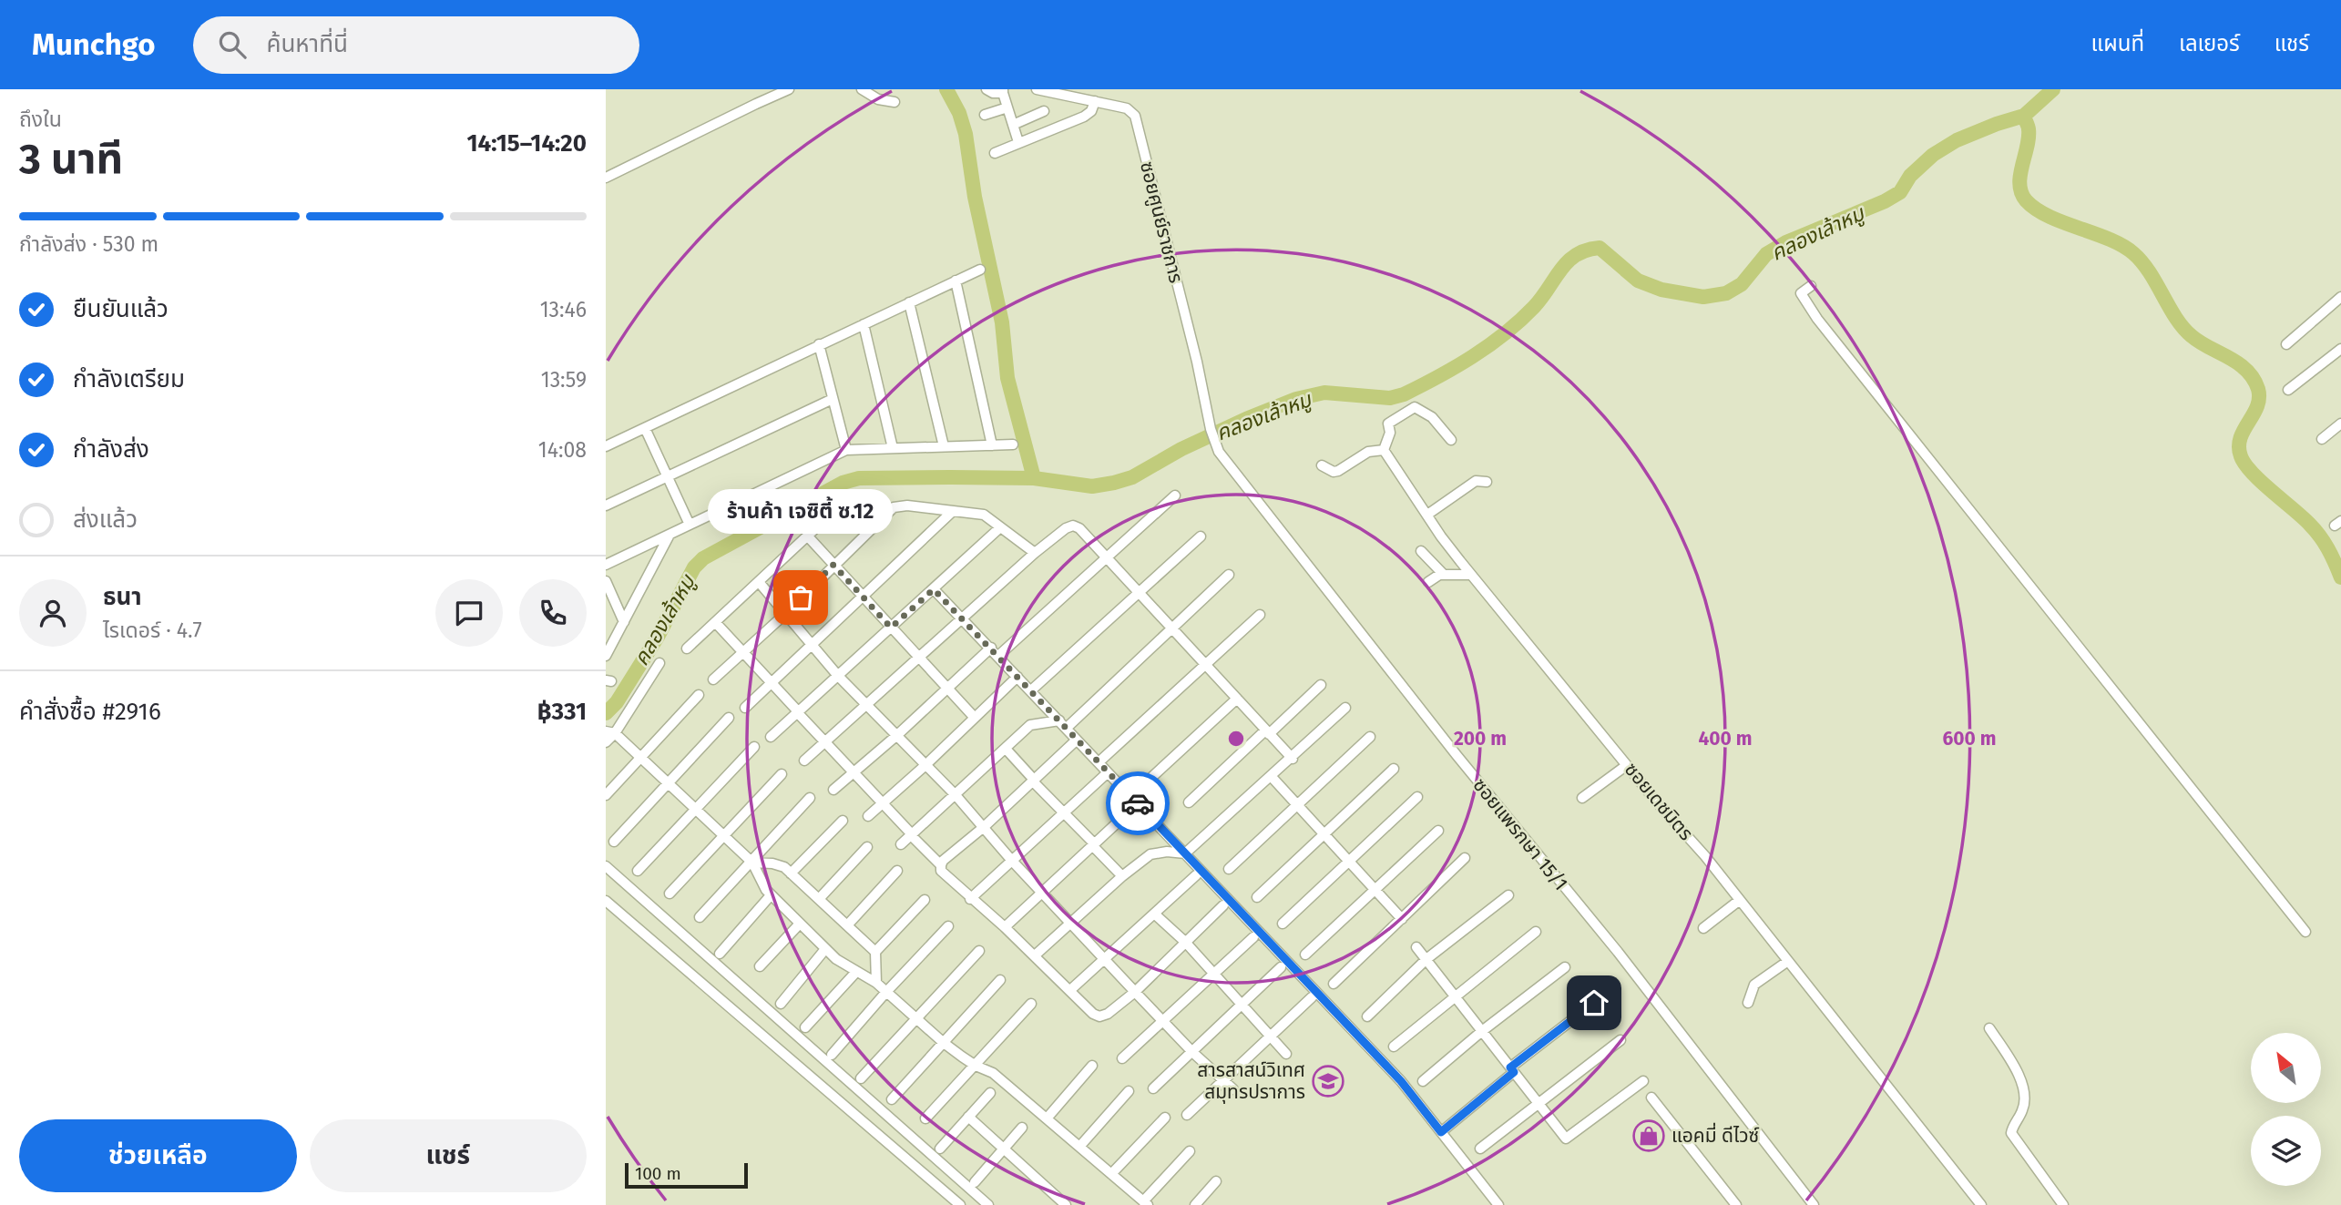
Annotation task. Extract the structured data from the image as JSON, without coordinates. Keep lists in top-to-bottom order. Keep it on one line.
{"streets":{"street":["ซอยศูนย์ราชการ","ซอยเดชมิตร","ซอยแพรกษา 15/1"]},"crossings":[["ซอยศูนย์ราชการ","ซอยแพรกษา 15/1"]],"water":["คลองเล้าหมู"],"places":{"other":["ร้านค้า เจซิตี้ ซ.12"],"school or university":["สารสาสน์วิเทศ สมุทรปราการ"],"shop":["แอคมี่ ดีไวซ์"]},"scale_bar":"100 m","north":"top left","page":{"header":"Munchgo","search":"ค้นหาที่นี่","nav":["แผนที่","เลเยอร์","แชร์"],"heading":["3 นาที","ถึงใน","14:15–14:20"],"panel":["ธนา","ไรเดอร์ · 4.7","คำสั่งซื้อ #2916","฿331"],"bar":"กำลังส่ง · 530 m","list":[["ยืนยันแล้ว","13:46"],["กำลังเตรียม","13:59"],["กำลังส่ง","14:08"],"ส่งแล้ว"],"bubble":"ร้านค้า เจซิตี้ ซ.12","buttons":["ช่วยเหลือ","แชร์"],"scale":"100 m"},"rings":["200 m","400 m","600 m"]}
